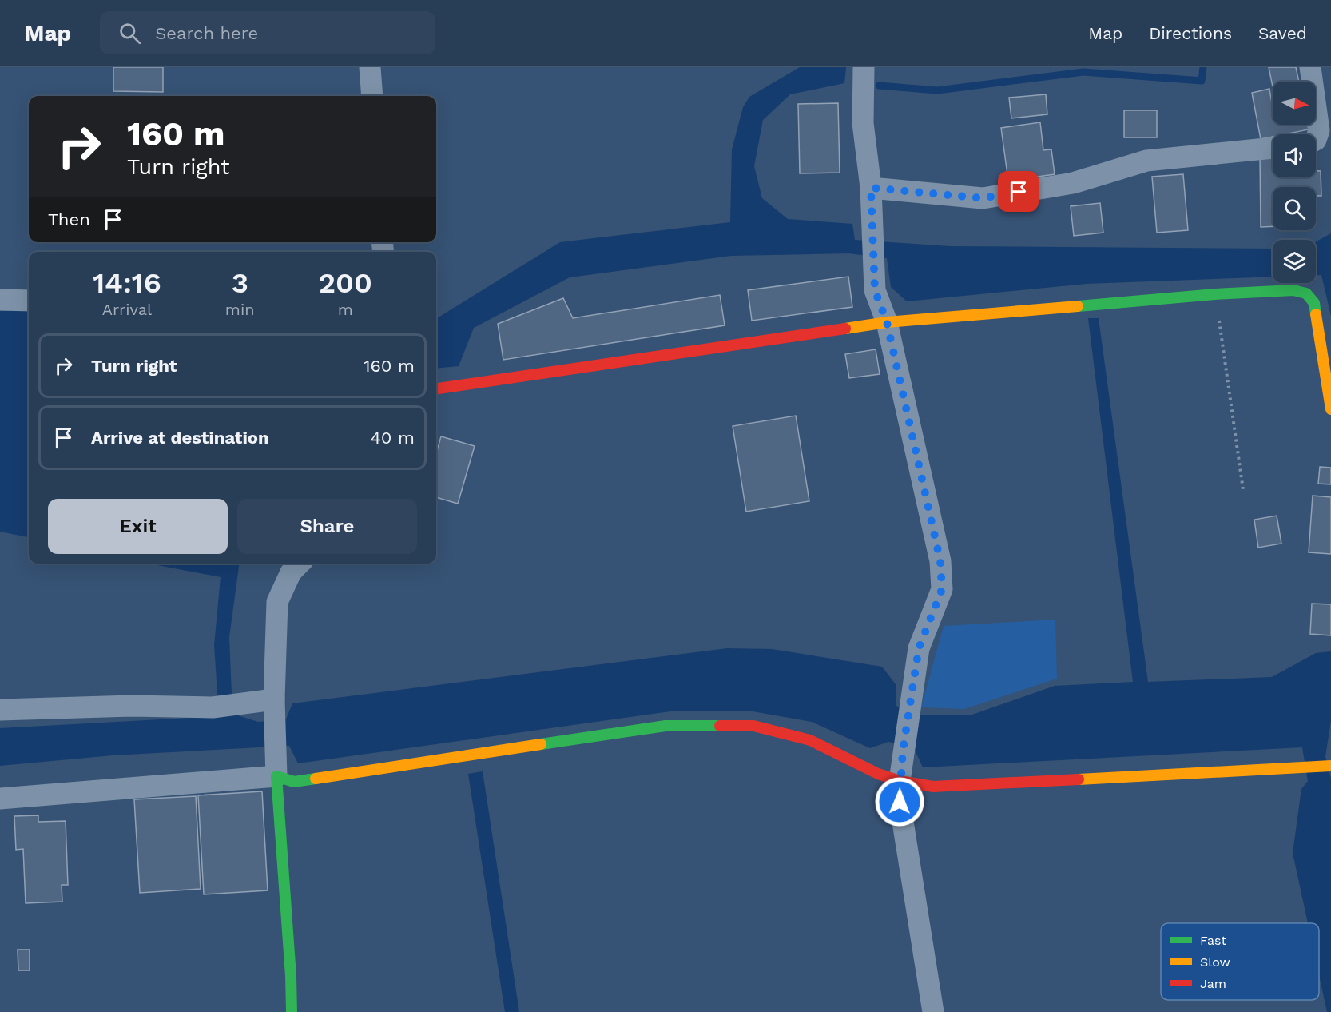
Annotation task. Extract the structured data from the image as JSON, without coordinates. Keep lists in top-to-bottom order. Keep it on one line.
{"legend":["Fast","Slow","Jam"],"north":"right","page":{"header":"Map","search":"Search here","nav":["Map","Directions","Saved"],"turn":["160 m","Turn right"],"then":"Then","eta":["14:16","Arrival","3","min","200","m"],"list":[{"name":"Turn right","value":"160 m"},{"name":"Arrive at destination","value":"40 m"}],"buttons":["Exit","Share"]}}
